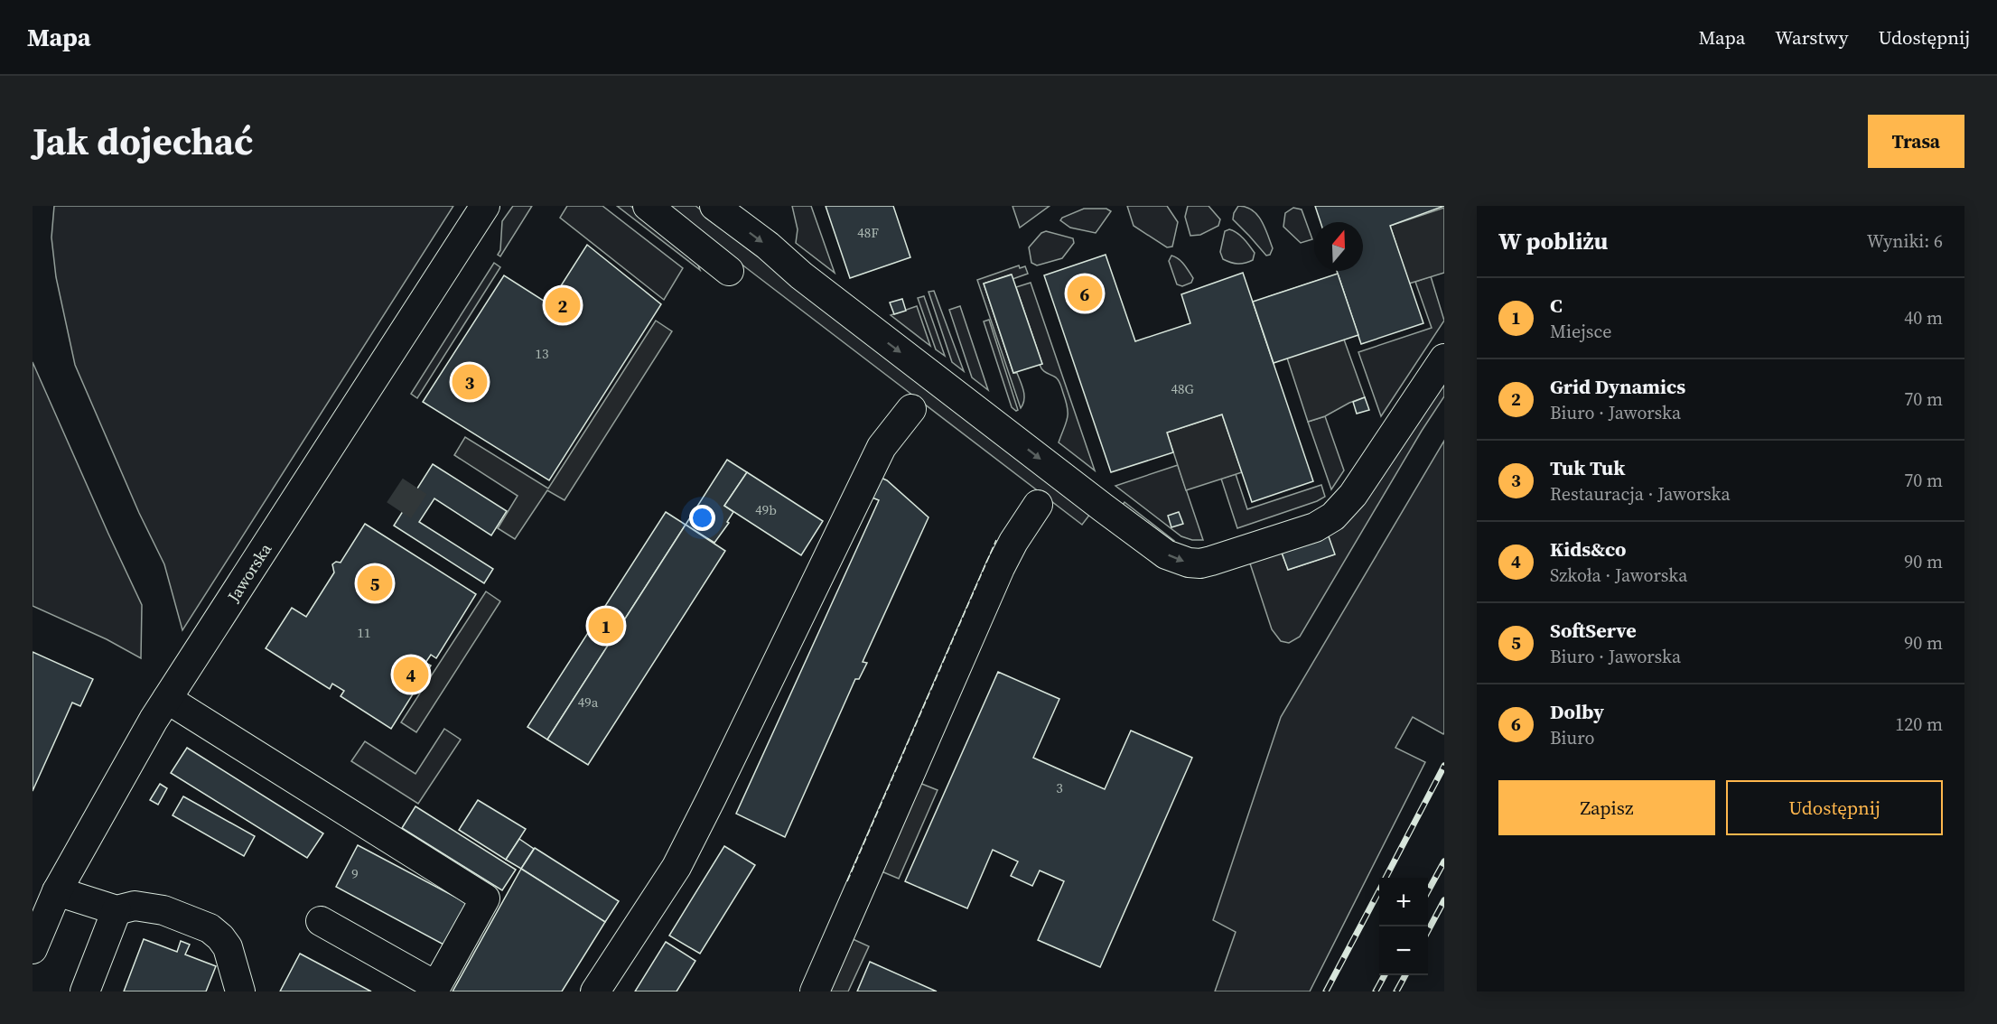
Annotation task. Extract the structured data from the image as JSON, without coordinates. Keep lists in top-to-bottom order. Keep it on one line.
{"streets":{"street":["Jaworska"]},"house_numbers":["48F","13","48G","49b","11","49a","3","9"],"north":"top","page":{"header":"Mapa","nav":["Mapa","Warstwy","Udostępnij"],"title":"Jak dojechać","buttons":["Trasa",["Zapisz","Udostępnij"]],"heading":["W pobliżu","Wyniki: 6"],"pins":["6","2","3","5","1","4"],"list":[{"mark":"1","name":"C","note":"Miejsce","value":"40 m"},{"mark":"2","name":"Grid Dynamics","note":"Biuro · Jaworska","value":"70 m"},{"mark":"3","name":"Tuk Tuk","note":"Restauracja · Jaworska","value":"70 m"},{"mark":"4","name":"Kids&co","note":"Szkoła · Jaworska","value":"90 m"},{"mark":"5","name":"SoftServe","note":"Biuro · Jaworska","value":"90 m"},{"mark":"6","name":"Dolby","note":"Biuro","value":"120 m"}],"map_buttons":["+","−"]}}
